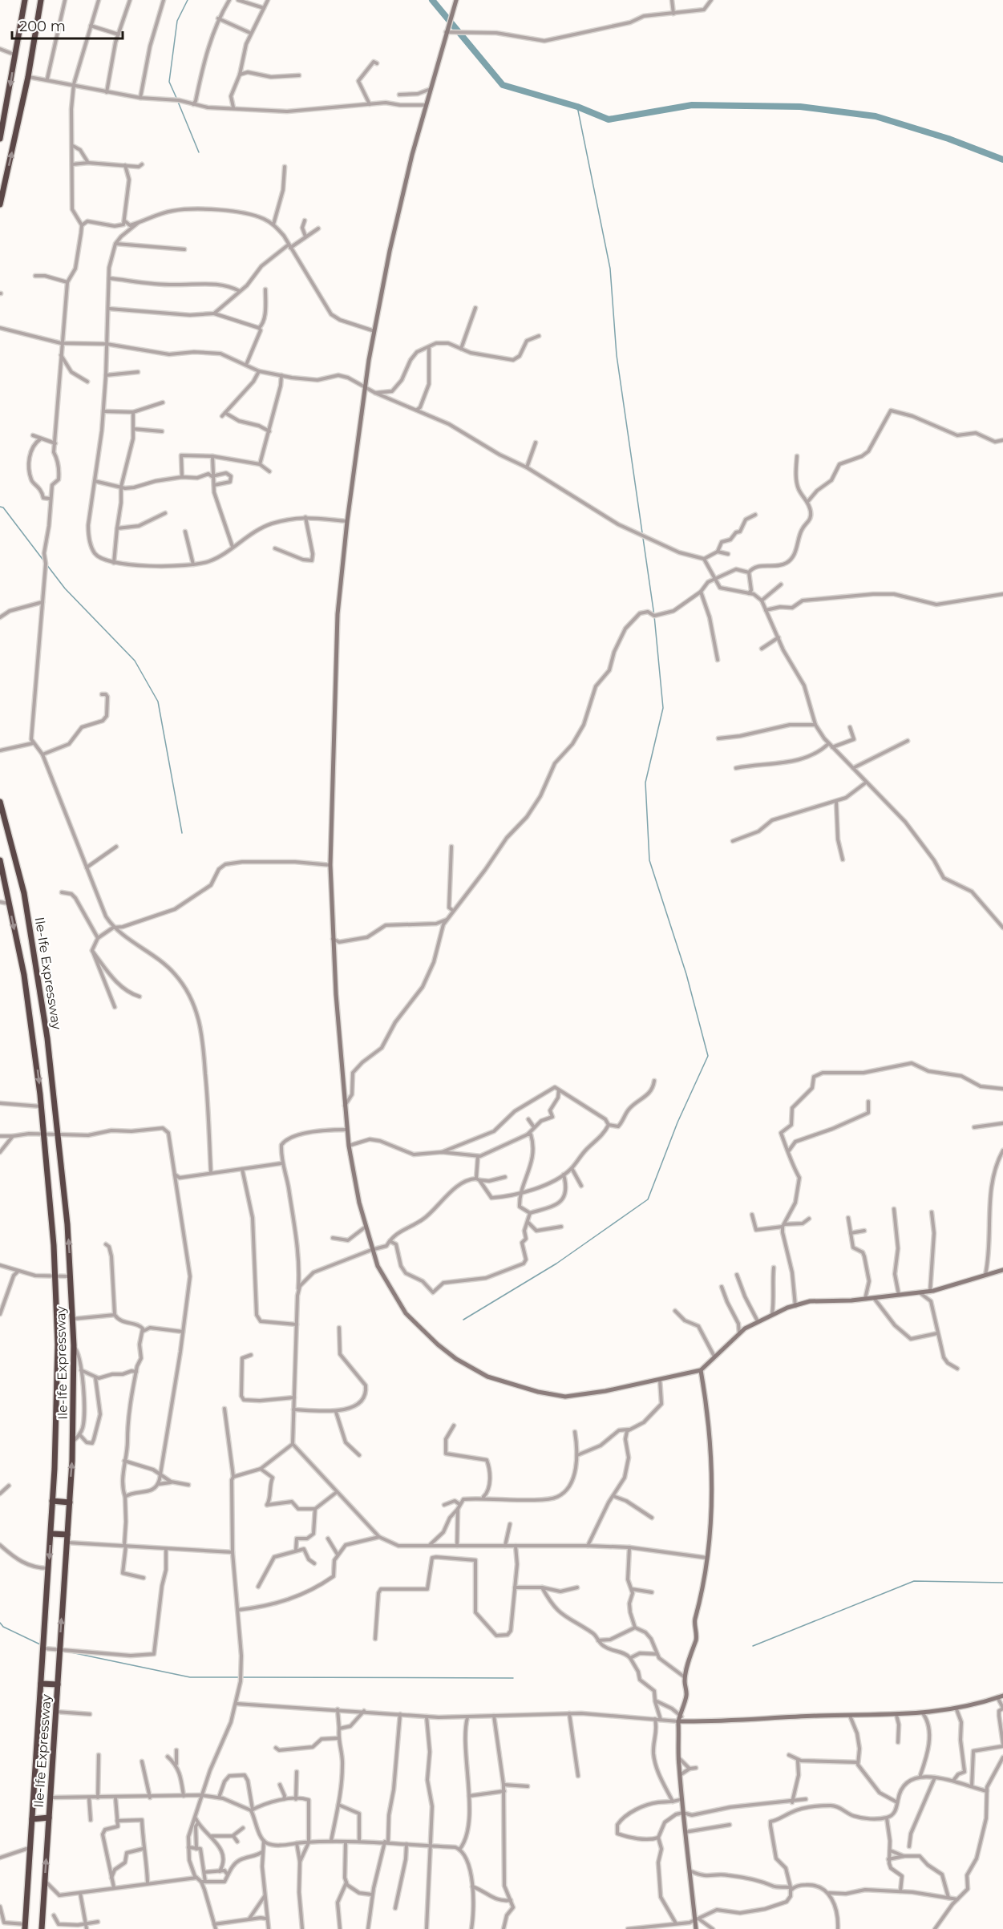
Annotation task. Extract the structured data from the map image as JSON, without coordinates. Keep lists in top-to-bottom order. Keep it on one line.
{"streets":{"highway":["Ile-Ife Expressway"]},"scale_bar":"200 m"}
